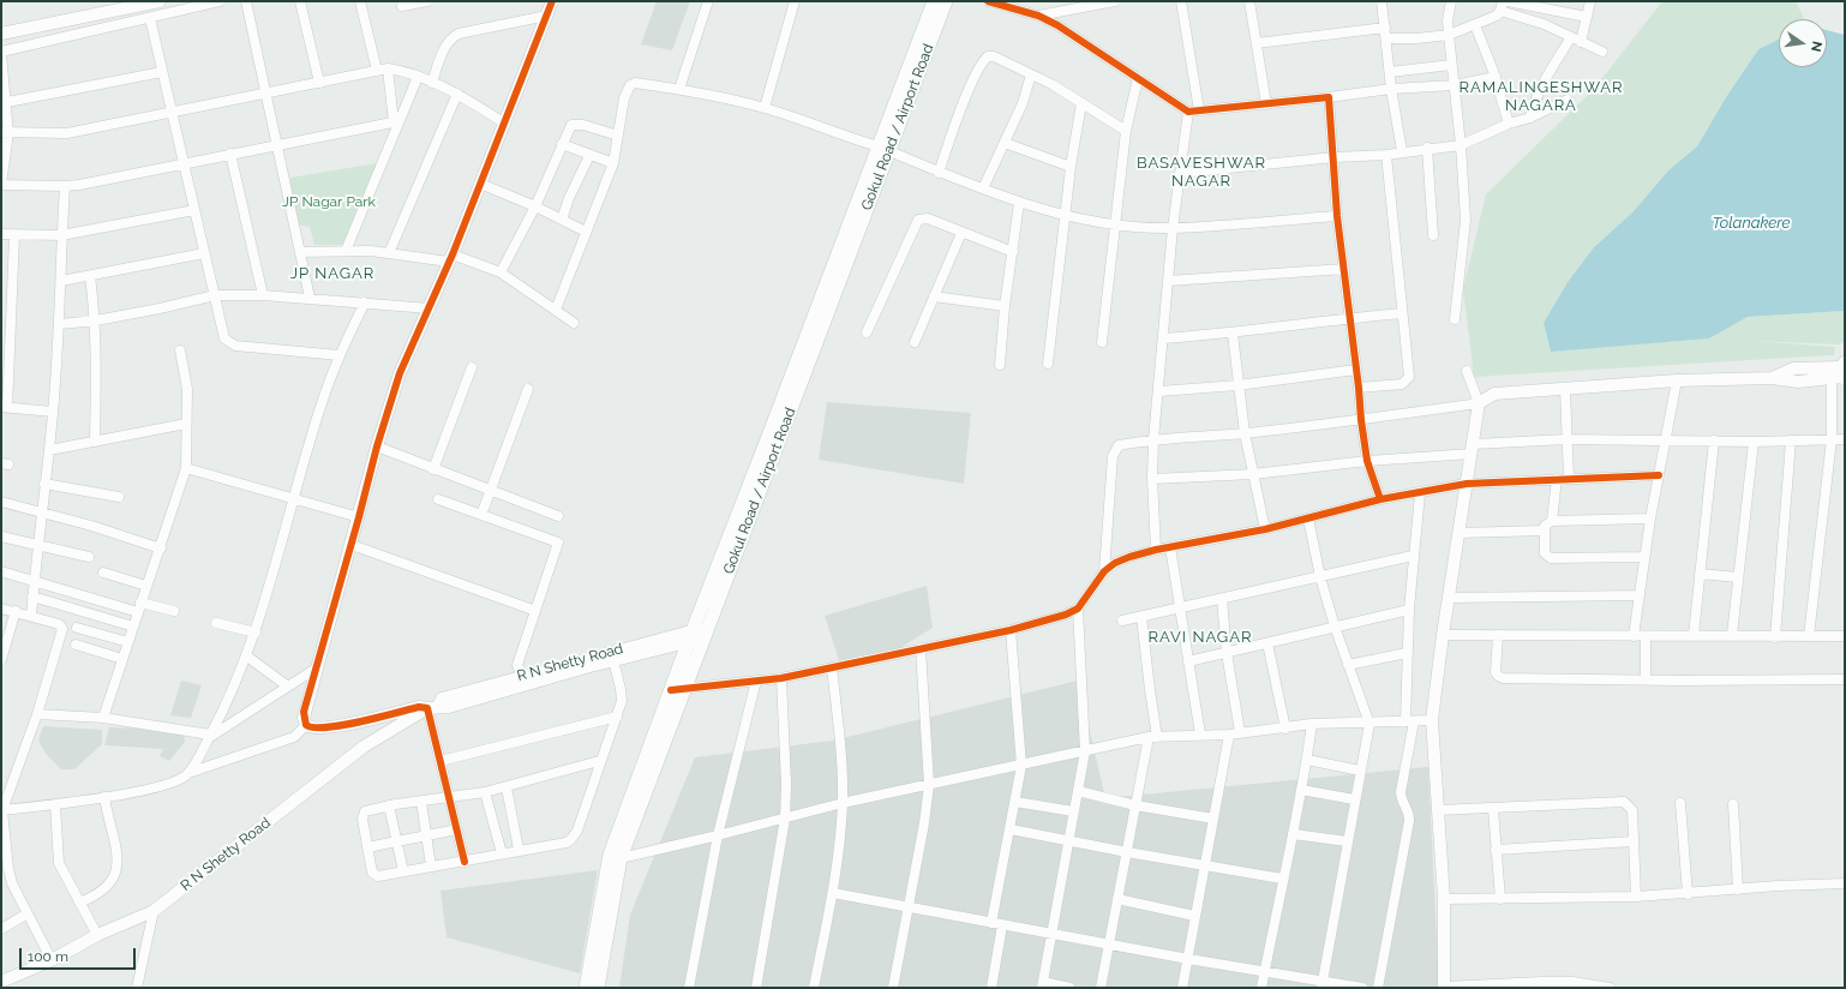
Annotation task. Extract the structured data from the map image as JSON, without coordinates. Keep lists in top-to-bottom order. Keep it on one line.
{"streets":{"main road":["Gokul Road / Airport Road"],"street":["R N Shetty Road"]},"crossings":[["Gokul Road / Airport Road","R N Shetty Road"]],"districts":["RAMALINGESHWAR NAGARA","BASAVESHWAR NAGAR","JP NAGAR","RAVI NAGAR"],"water":["Tolanakere"],"parks":["JP Nagar Park"],"scale_bar":"100 m","north":"right"}
